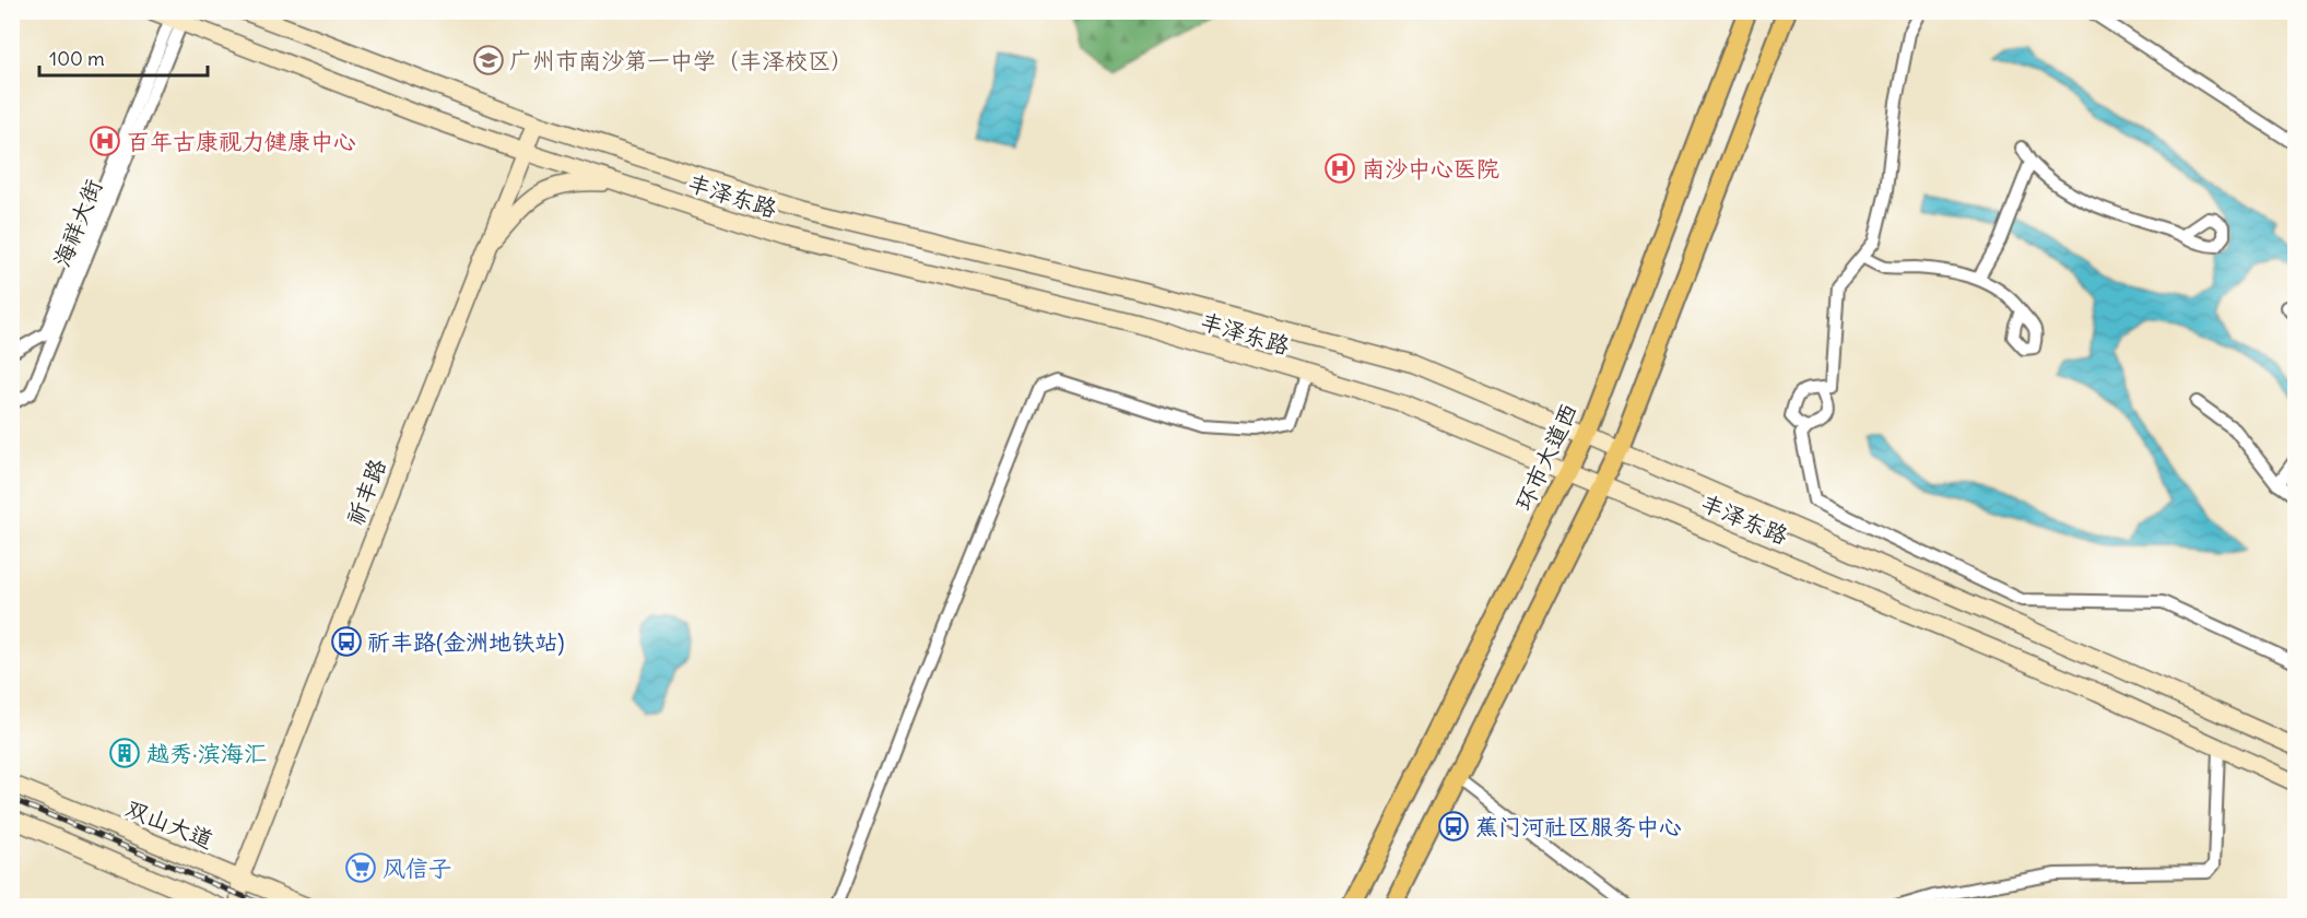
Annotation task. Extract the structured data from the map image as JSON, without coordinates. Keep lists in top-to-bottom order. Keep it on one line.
{"streets":{"main road":["丰泽东路","环市大道西","祈丰路","双山大道"],"street":["海祥大街"]},"crossings":[["丰泽东路","海祥大街"],["丰泽东路","环市大道西"],["丰泽东路","祈丰路"],["祈丰路","双山大道"]],"places":{"school or university":["广州市南沙第一中学（丰泽校区）"],"hospital":["百年古康视力健康中心","南沙中心医院"],"bus stop":["祈丰路(金洲地铁站)","蕉门河社区服务中心"],"building":["越秀·滨海汇"],"supermarket":["风信子"]},"scale_bar":"100 m"}
